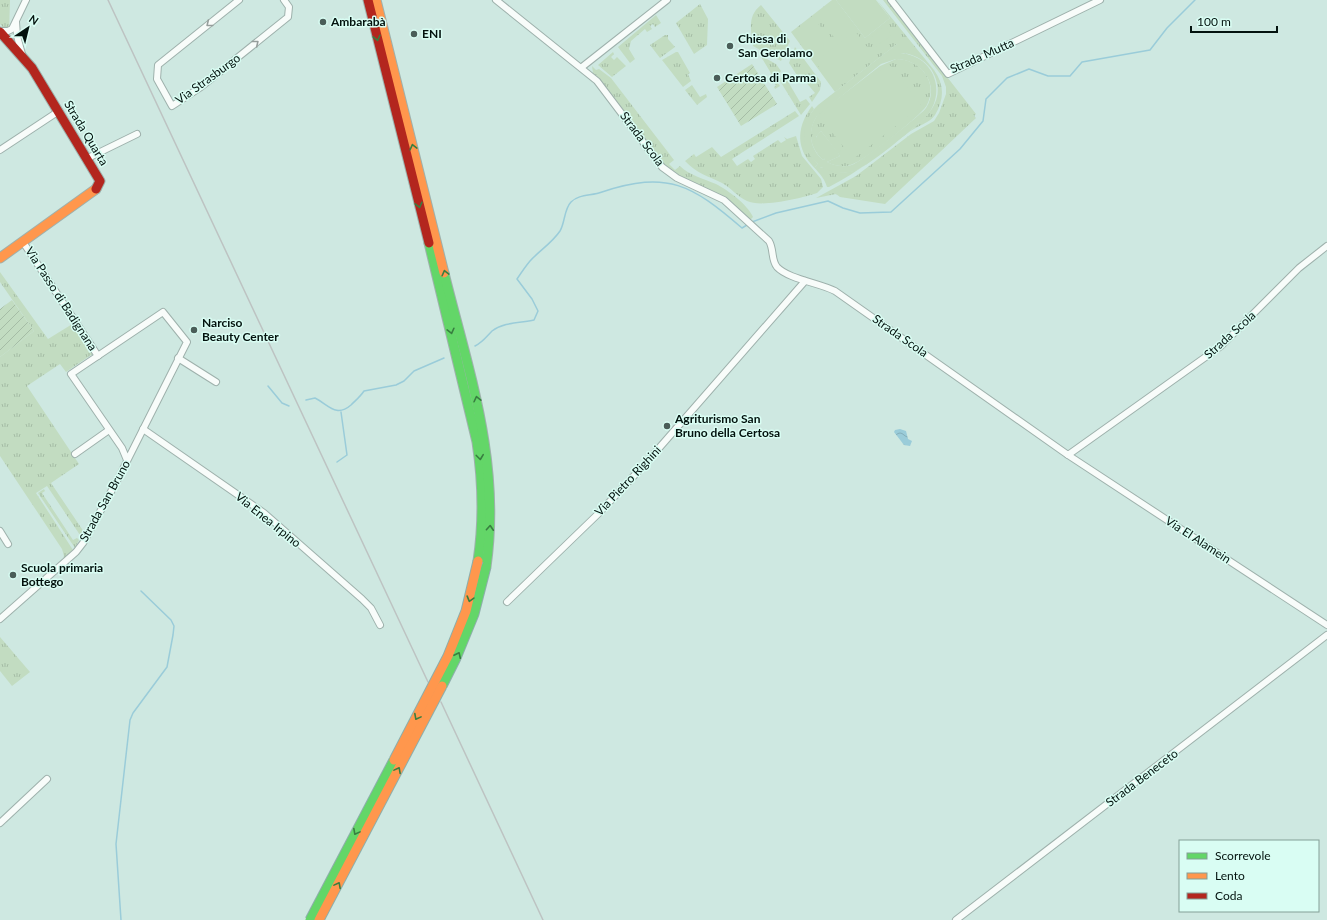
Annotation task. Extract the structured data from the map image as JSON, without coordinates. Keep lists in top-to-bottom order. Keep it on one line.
{"streets":{"main road":["Strada Quarta"],"street":["Strada Mutta","Via Strasburgo","Strada Scola","Via Passo di Badignana","Via Pietro Righini","Strada San Bruno","Via Enea Irpino","Via El Alamein","Strada Beneceto"]},"crossings":[["Strada Quarta","Via Passo di Badignana"],["Strada Scola","Via Pietro Righini"],["Strada Scola","Via El Alamein"],["Via Passo di Badignana","Strada San Bruno"],["Strada San Bruno","Via Enea Irpino"]],"places":["Ambarabà","ENI","Chiesa di San Gerolamo","Certosa di Parma","Narciso Beauty Center","Agriturismo San Bruno della Certosa","Scuola primaria Bottego"],"legend":["Scorrevole","Lento","Coda"],"scale_bar":"100 m","north":"top right"}
